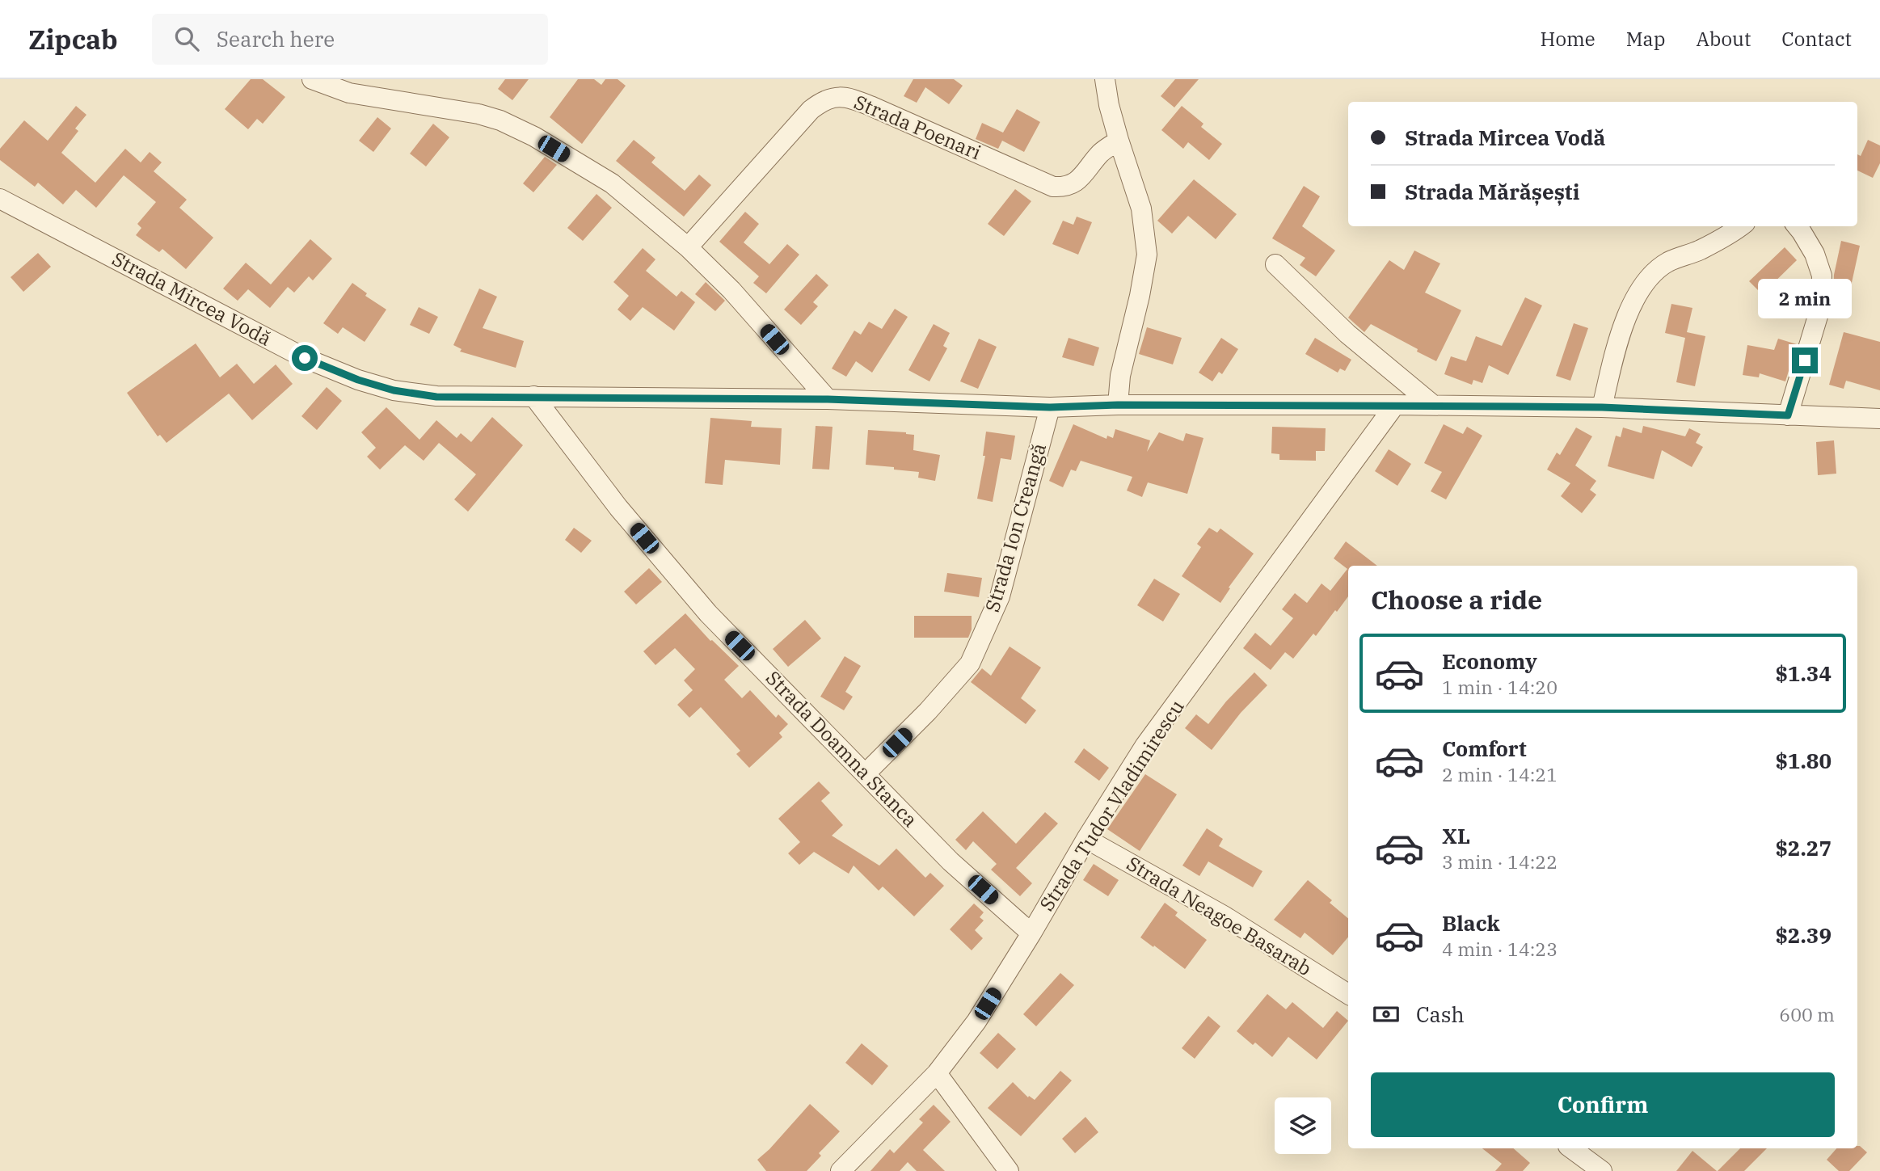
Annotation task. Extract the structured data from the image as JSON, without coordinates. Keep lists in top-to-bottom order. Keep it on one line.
{"streets":{"street":["Strada Poenari","Strada Mircea Vodă","Strada Ion Creangă","Strada Doamna Stanca","Strada Tudor Vladimirescu","Strada Neagoe Basarab"]},"crossings":[["Strada Mircea Vodă","Strada Ion Creangă"],["Strada Mircea Vodă","Strada Doamna Stanca"],["Strada Mircea Vodă","Strada Tudor Vladimirescu"],["Strada Ion Creangă","Strada Doamna Stanca"],["Strada Doamna Stanca","Strada Tudor Vladimirescu"],["Strada Tudor Vladimirescu","Strada Neagoe Basarab"]],"page":{"header":"Zipcab","search":"Search here","nav":["Home","Map","About","Contact"],"banner":["Strada Mircea Vodă","Strada Mărășești"],"bubble":"2 min","heading":"Choose a ride","list":[{"name":"Economy","note":"1 min · 14:20","value":"$1.34"},{"name":"Comfort","note":"2 min · 14:21","value":"$1.80"},{"name":"XL","note":"3 min · 14:22","value":"$2.27"},{"name":"Black","note":"4 min · 14:23","value":"$2.39"}],"pay":["Cash","600 m"],"buttons":"Confirm"}}
